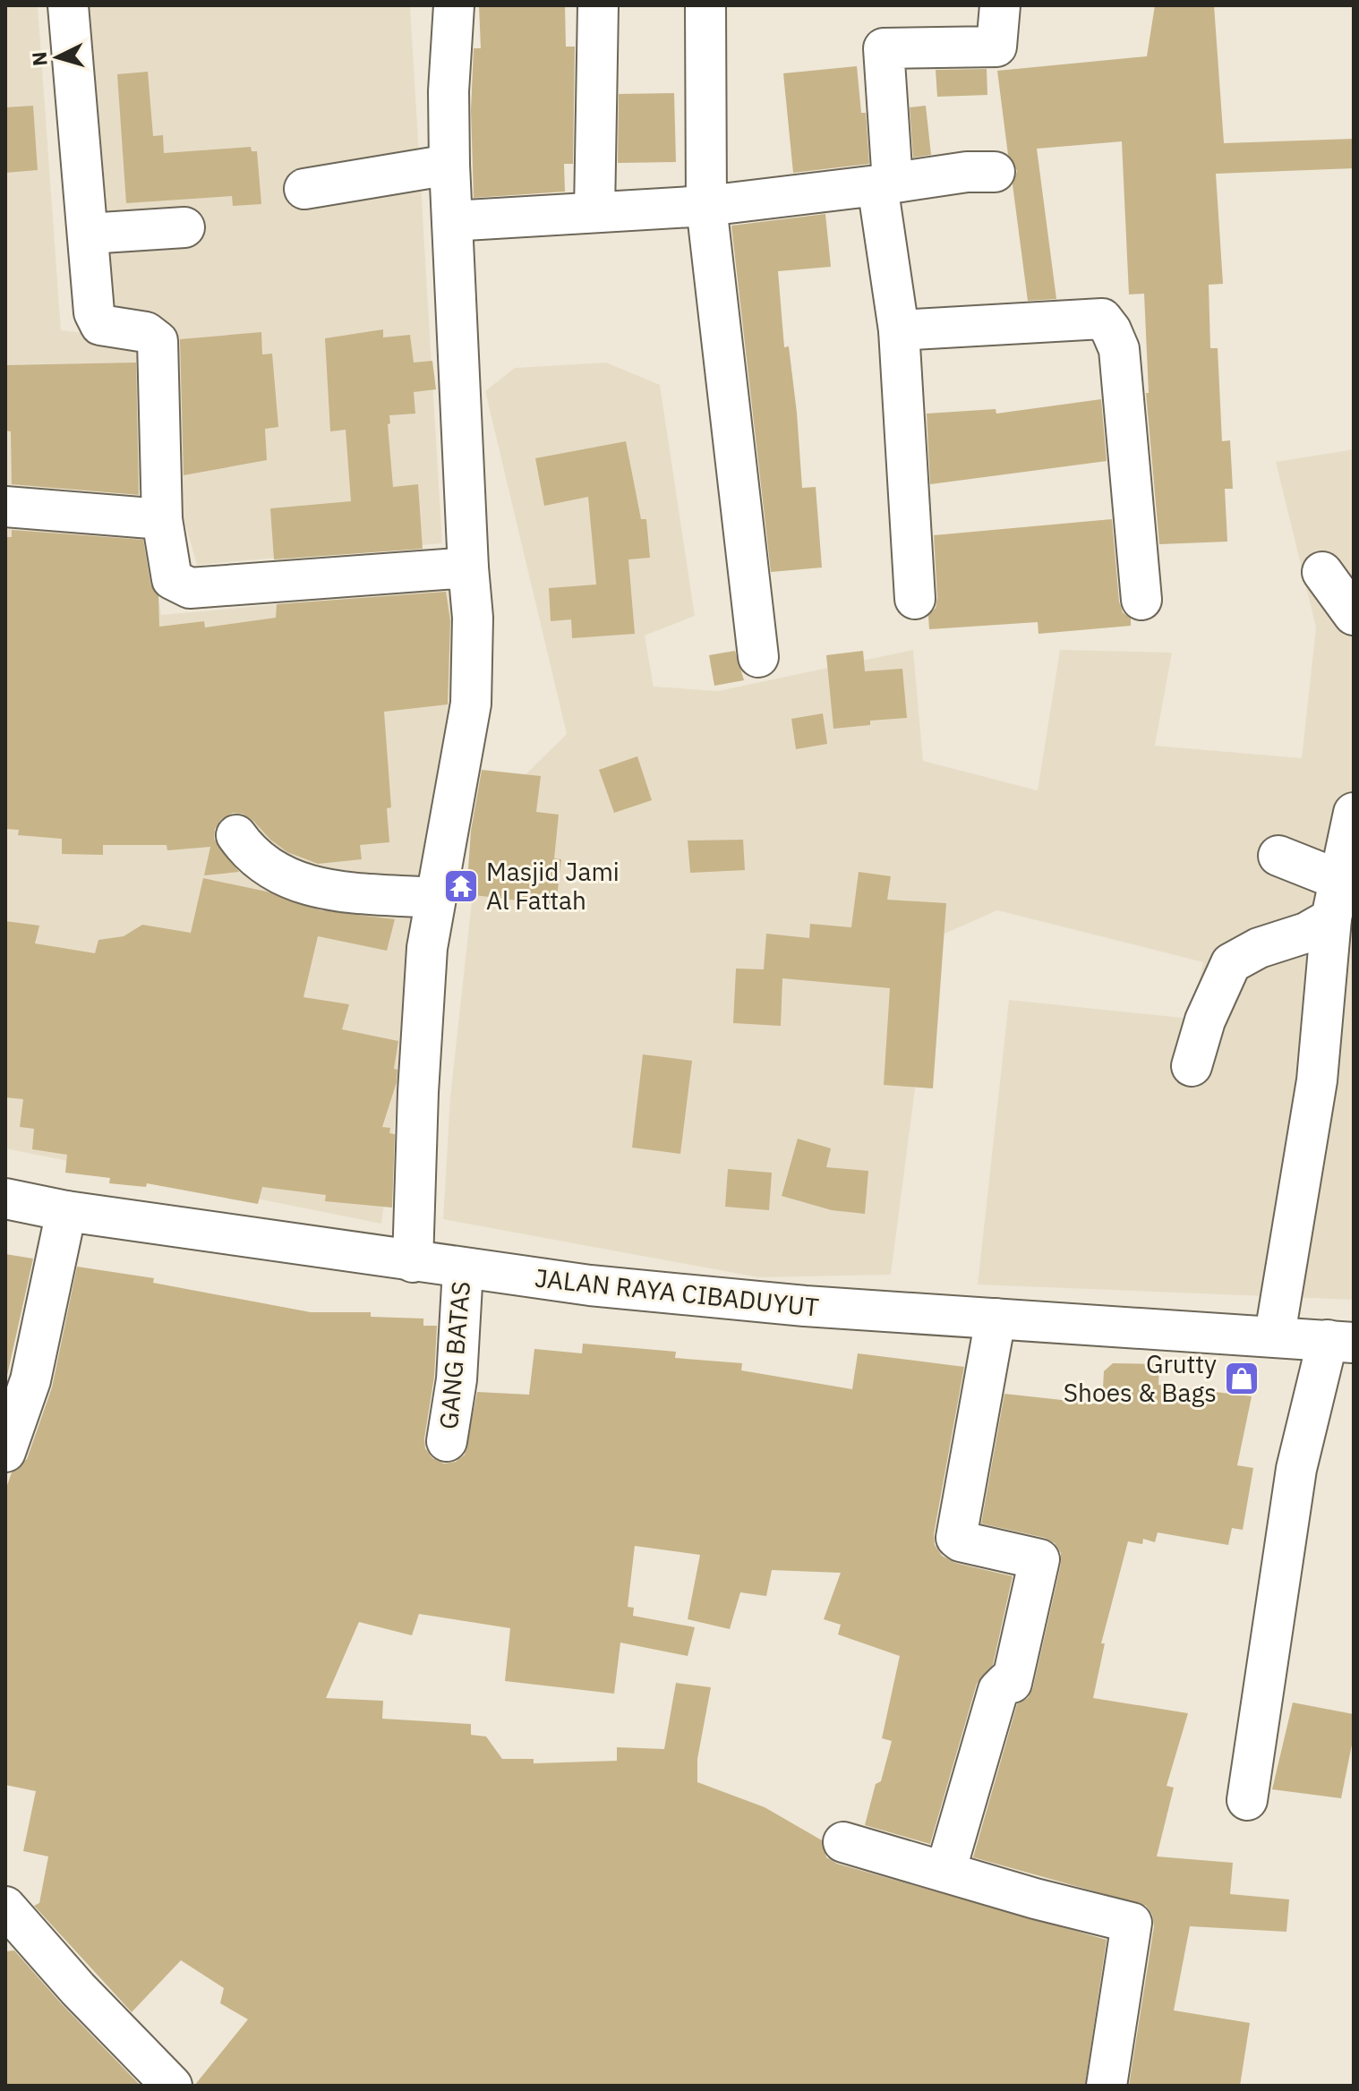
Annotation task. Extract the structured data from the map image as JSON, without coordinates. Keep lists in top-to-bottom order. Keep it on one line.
{"streets":{"street":["JALAN RAYA CIBADUYUT","GANG BATAS"]},"crossings":[["JALAN RAYA CIBADUYUT","GANG BATAS"]],"places":{"temple":["Masjid Jami Al Fattah"],"shop":["Grutty Shoes & Bags"]},"north":"left"}
